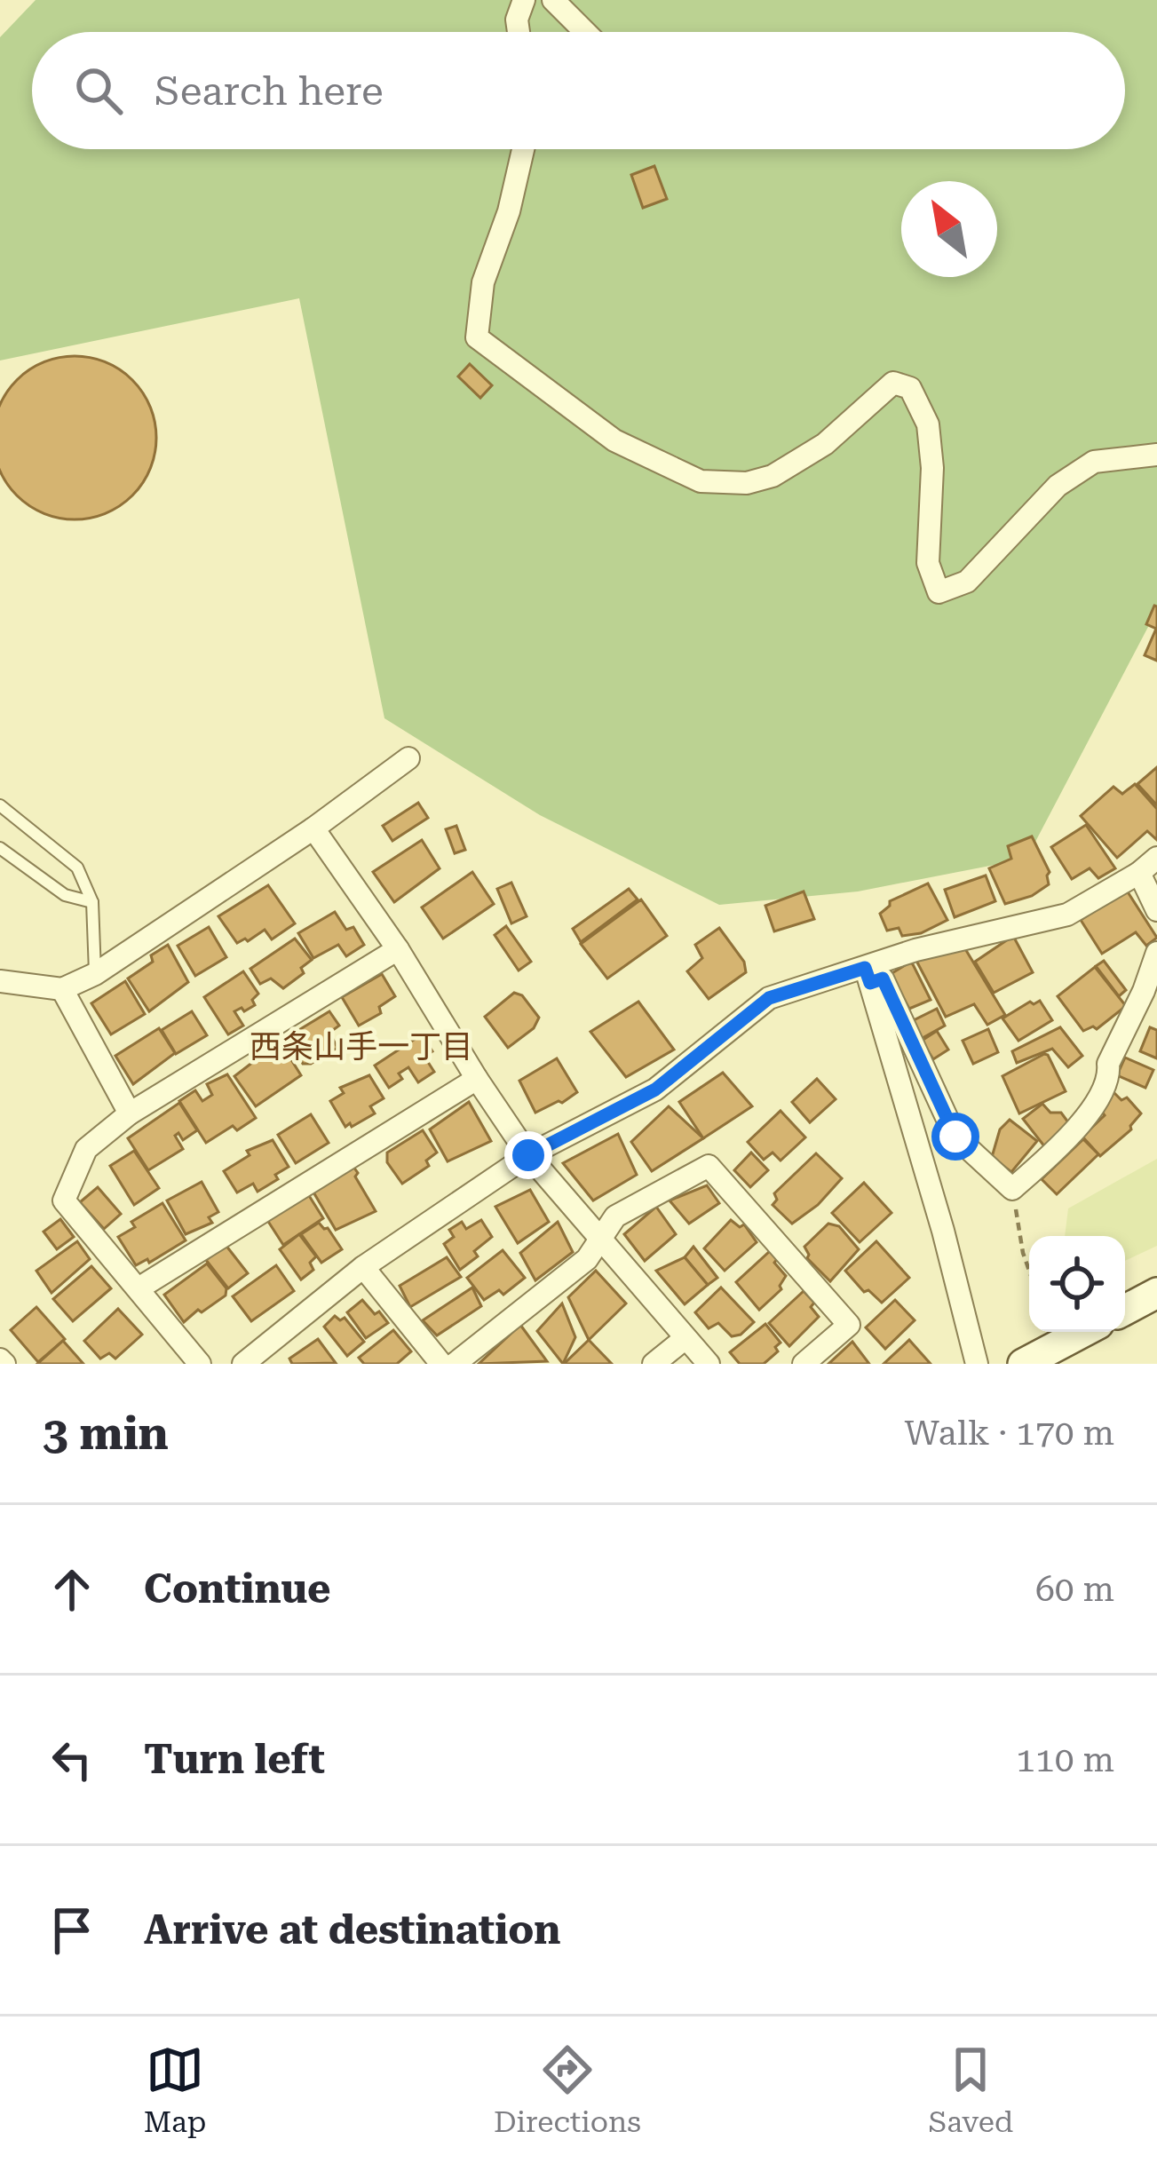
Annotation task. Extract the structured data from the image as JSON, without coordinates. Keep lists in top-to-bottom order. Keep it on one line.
{"districts":["西条山手一丁目"],"north":"top left","page":{"search":"Search here","heading":["3 min","Walk · 170 m"],"list":[["Continue","60 m"],["Turn left","110 m"],"Arrive at destination"],"nav":["Map","Directions","Saved"]}}
